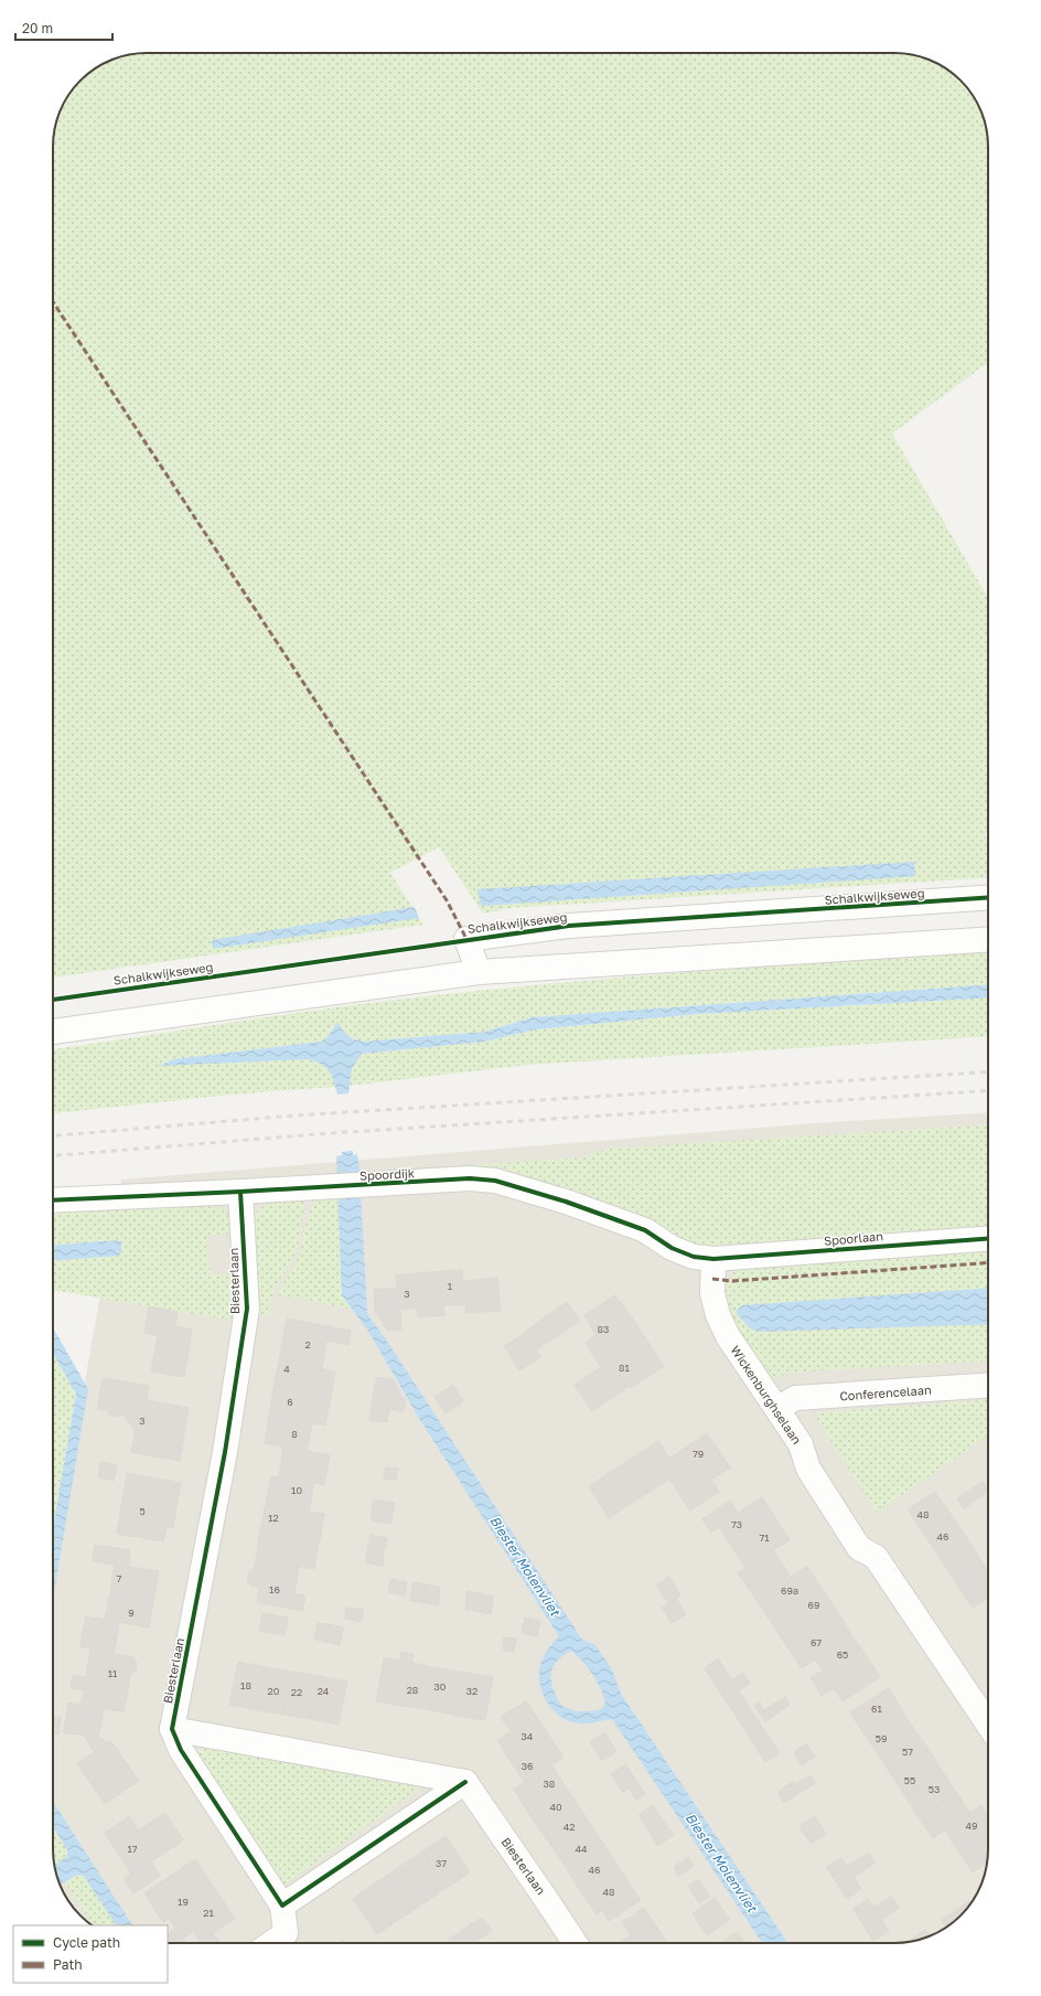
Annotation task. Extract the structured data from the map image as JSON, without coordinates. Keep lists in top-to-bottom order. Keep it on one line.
{"streets":{"street":["Schalkwijkseweg","Spoordijk","Spoorlaan","Biesterlaan","Conferencelaan","Wickenburghselaan"]},"crossings":[["Spoordijk","Spoorlaan"],["Spoordijk","Biesterlaan"],["Spoordijk","Wickenburghselaan"],["Spoorlaan","Wickenburghselaan"],["Conferencelaan","Wickenburghselaan"]],"water":["Biester Molenvliet"],"house_numbers":["1","3","83","2","81","4","6","3","8","79","10","5","48","12","73","46","71","7","16","69a","69","9","67","65","11","18","30","28","20","24","32","22","61","34","59","57","36","55","38","53","40","49","42","17","44","37","46","48","19","21"],"legend":["Cycle path","Path"],"scale_bar":"20 m"}
